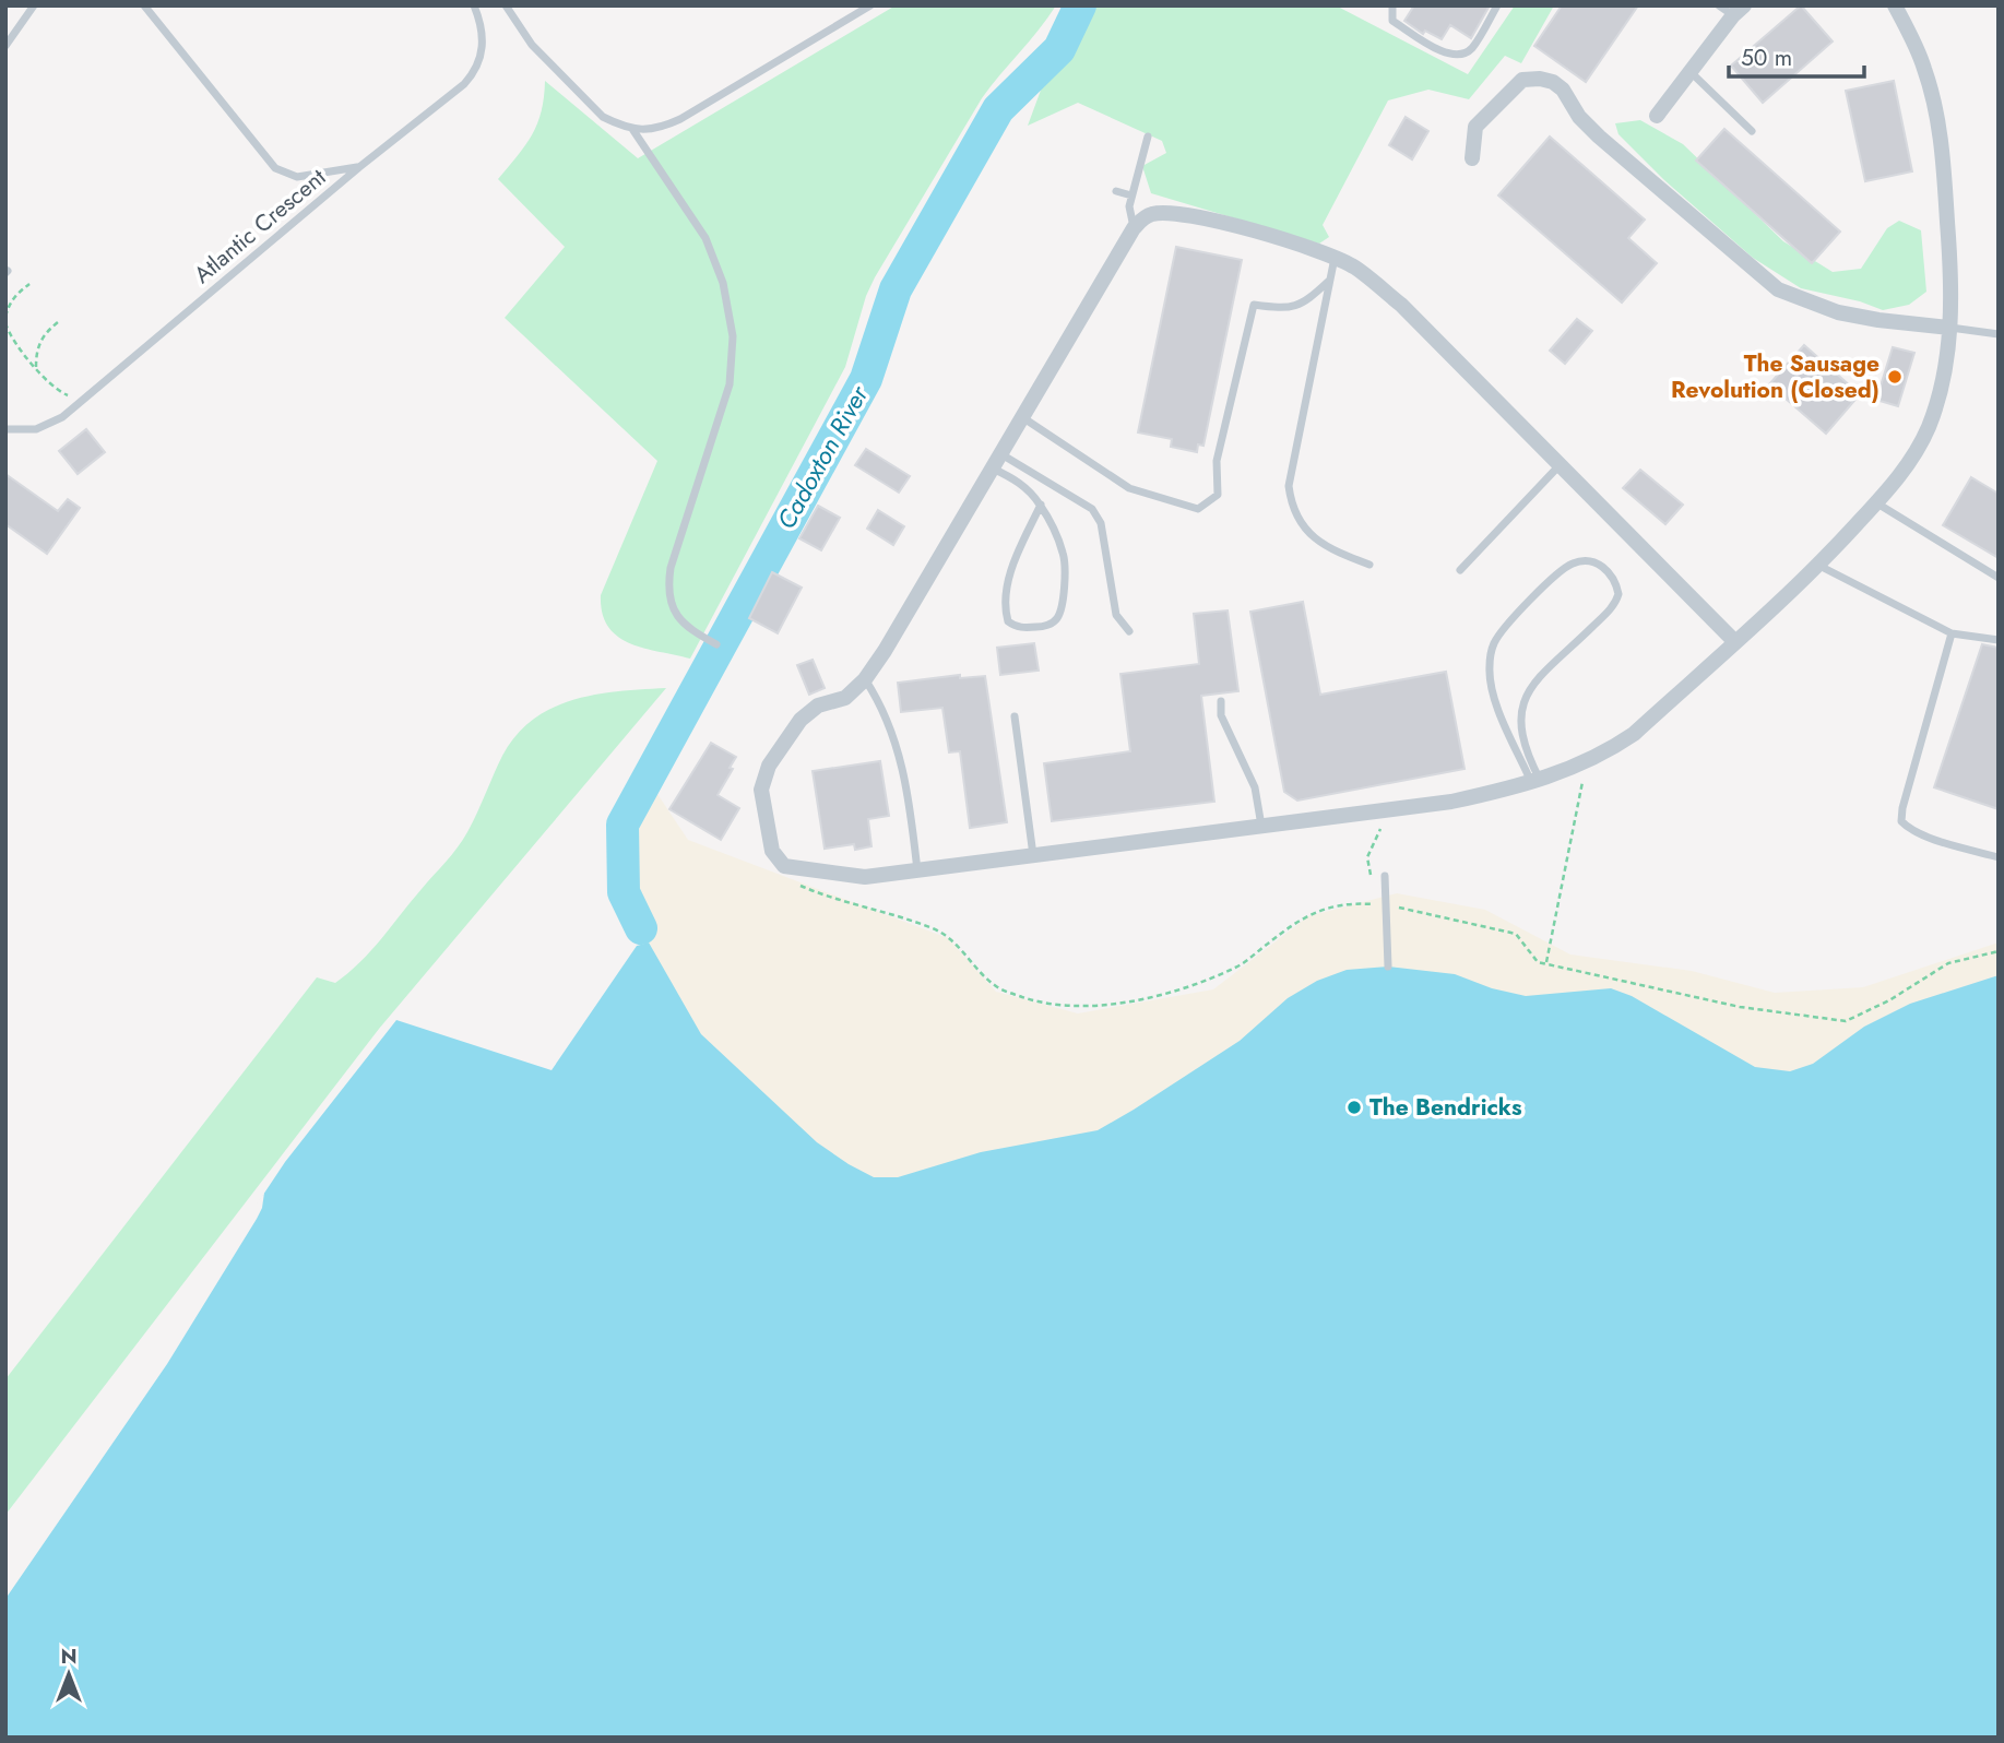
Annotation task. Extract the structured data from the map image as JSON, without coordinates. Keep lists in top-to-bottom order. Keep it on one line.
{"streets":{"lane":["Atlantic Crescent"]},"water":["Cadoxton River"],"places":["The Sausage Revolution (Closed)","The Bendricks"],"scale_bar":"50 m","north":"top"}
